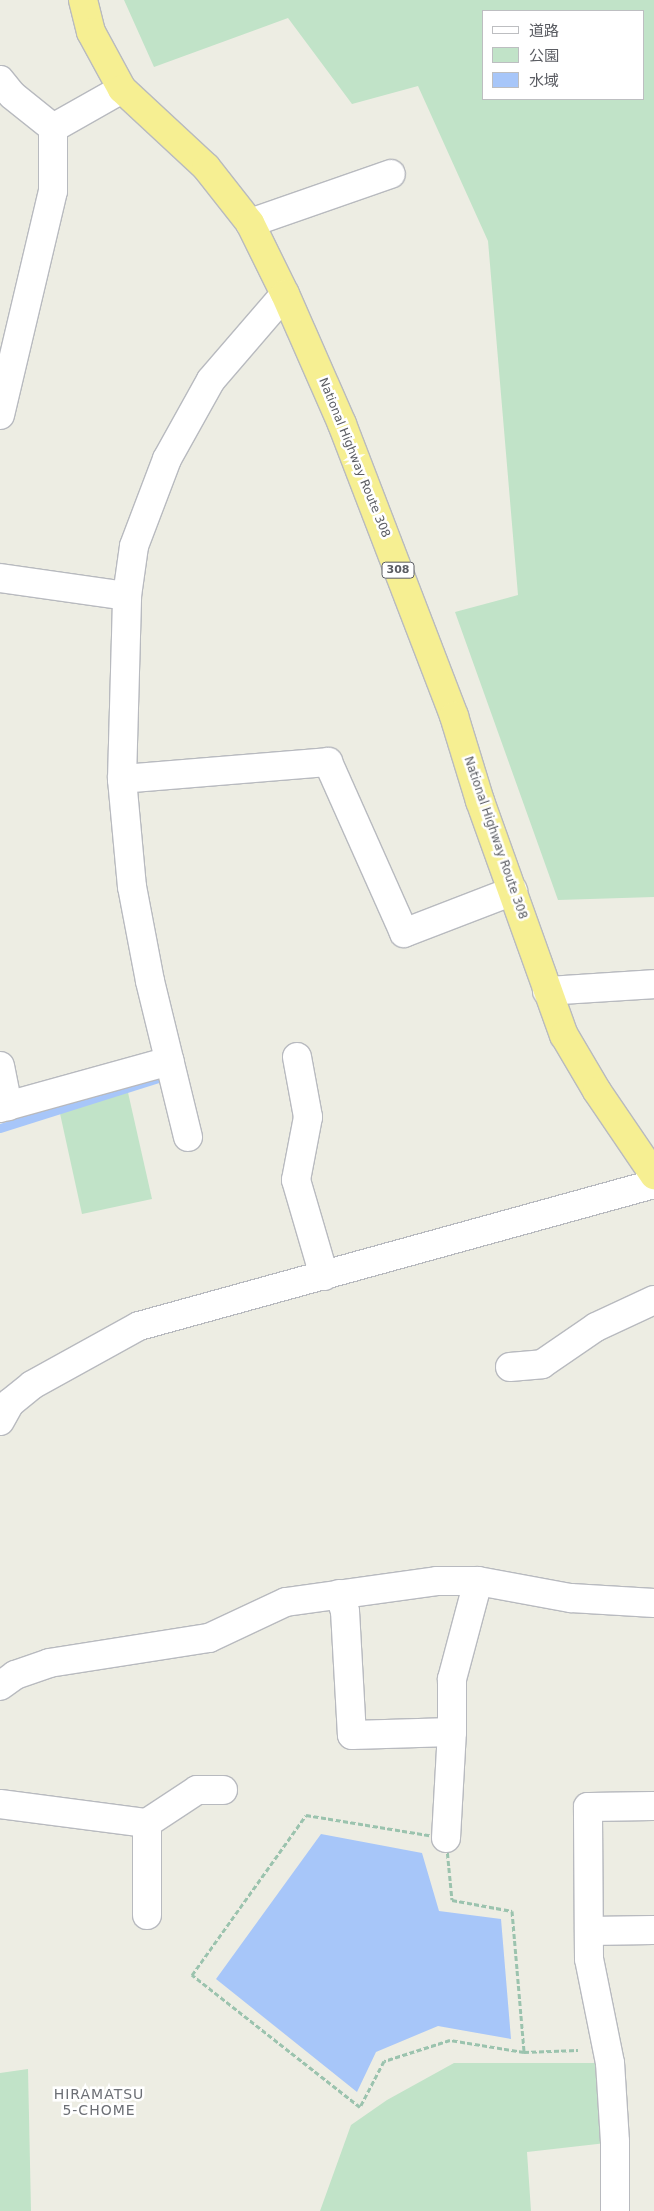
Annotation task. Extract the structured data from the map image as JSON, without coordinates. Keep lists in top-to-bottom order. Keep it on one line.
{"streets":{"highway":["National Highway Route 308","308"]},"districts":["HIRAMATSU 5-CHOME"],"legend":["道路","公園","水域"]}
